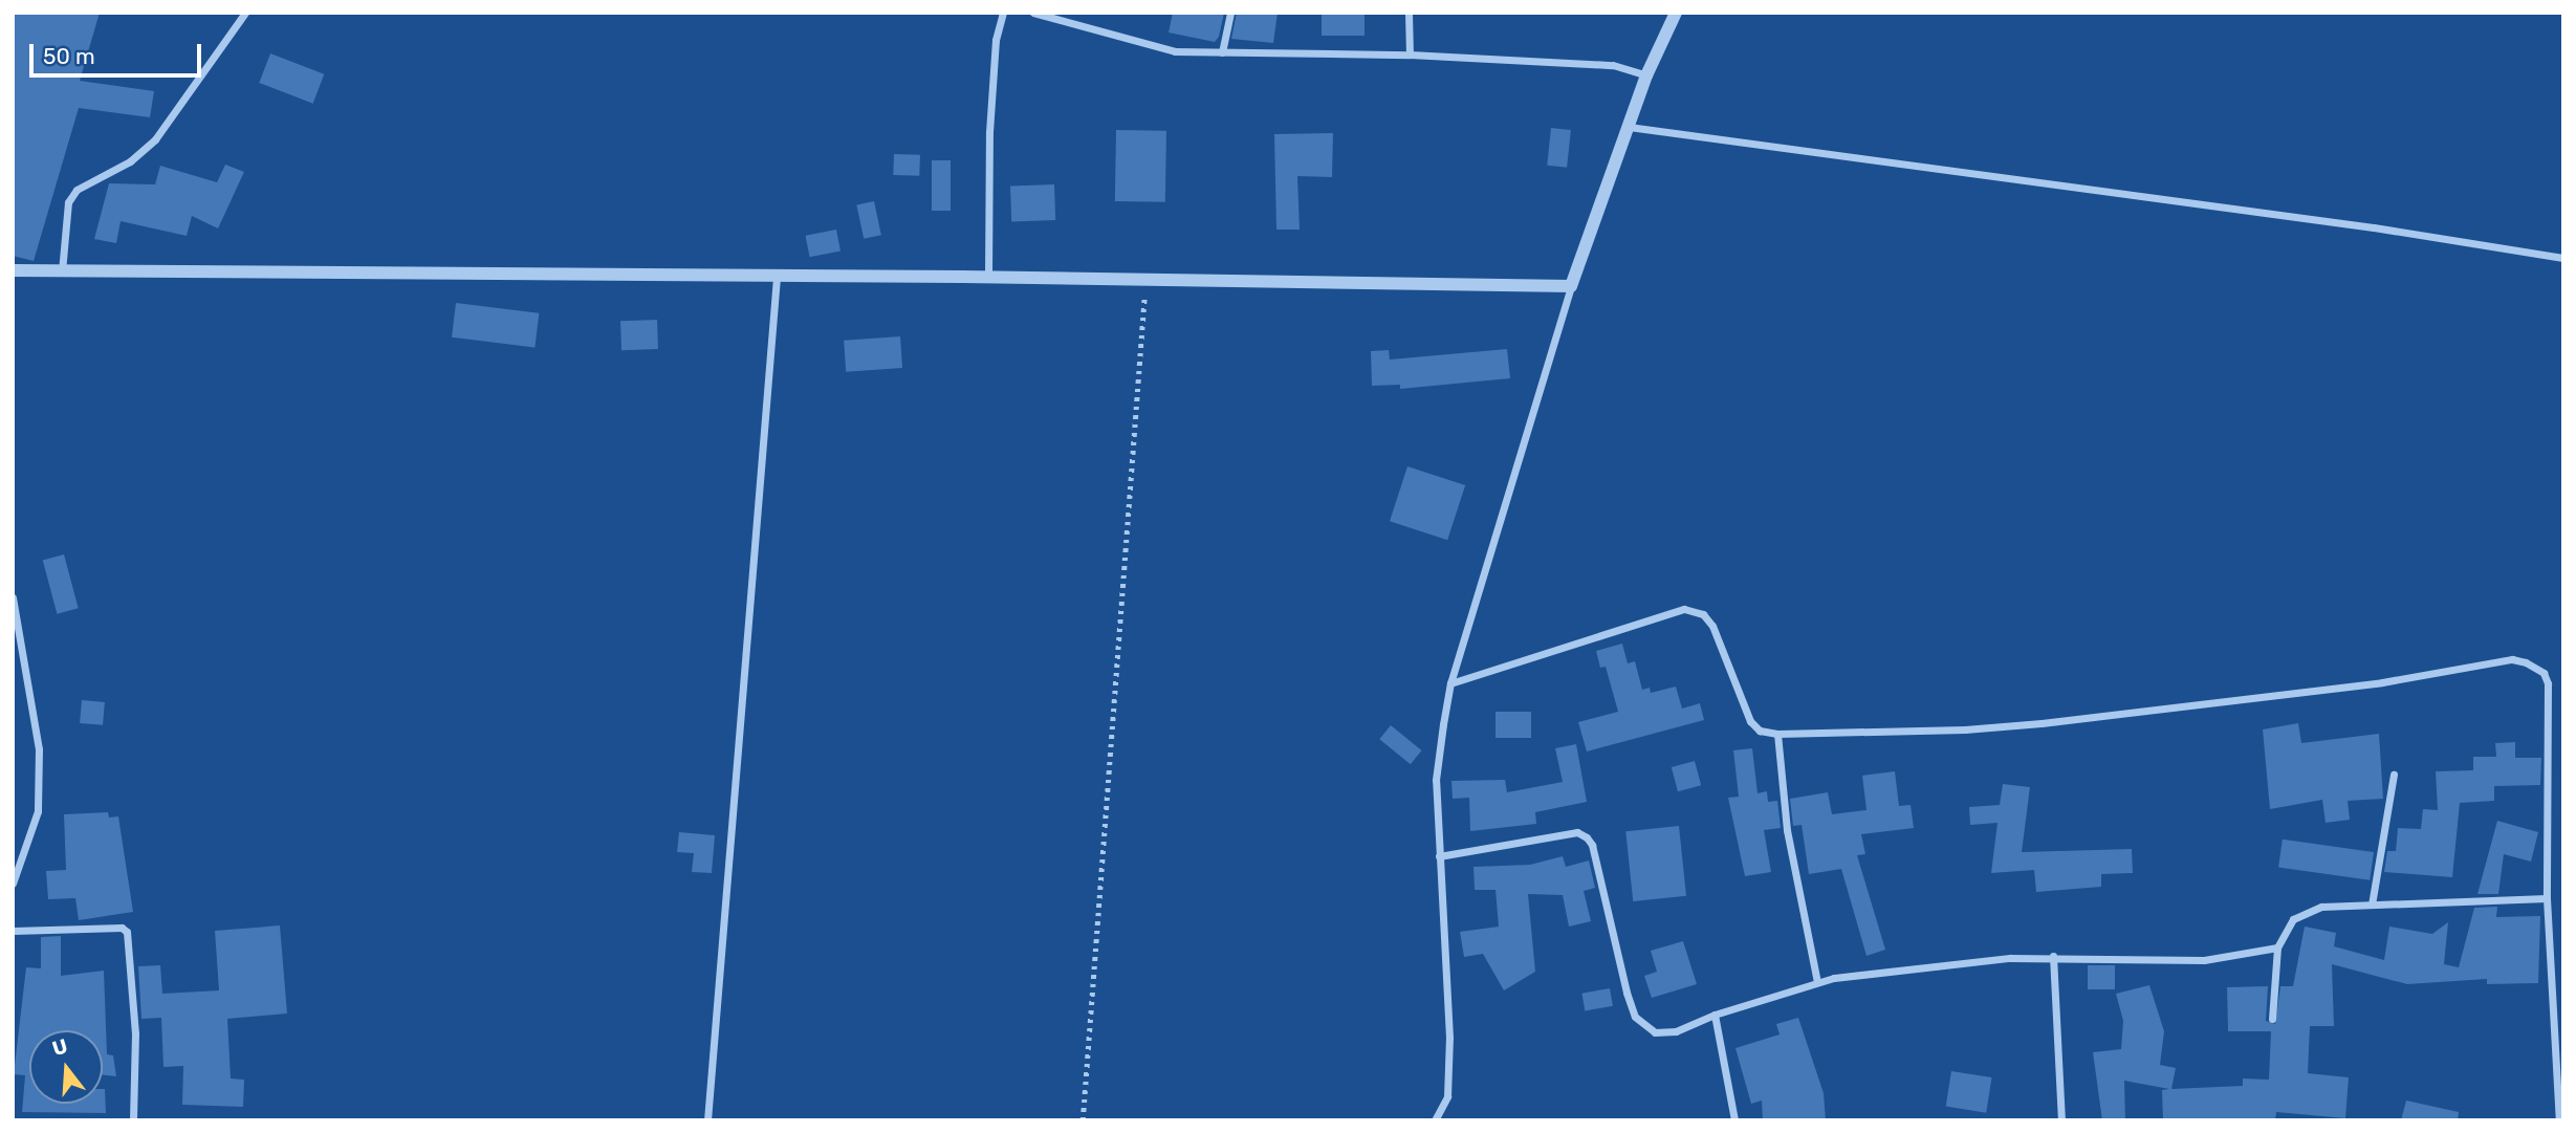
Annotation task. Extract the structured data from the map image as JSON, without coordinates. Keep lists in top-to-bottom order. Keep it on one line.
{"scale_bar":"50 m","north":"top"}
